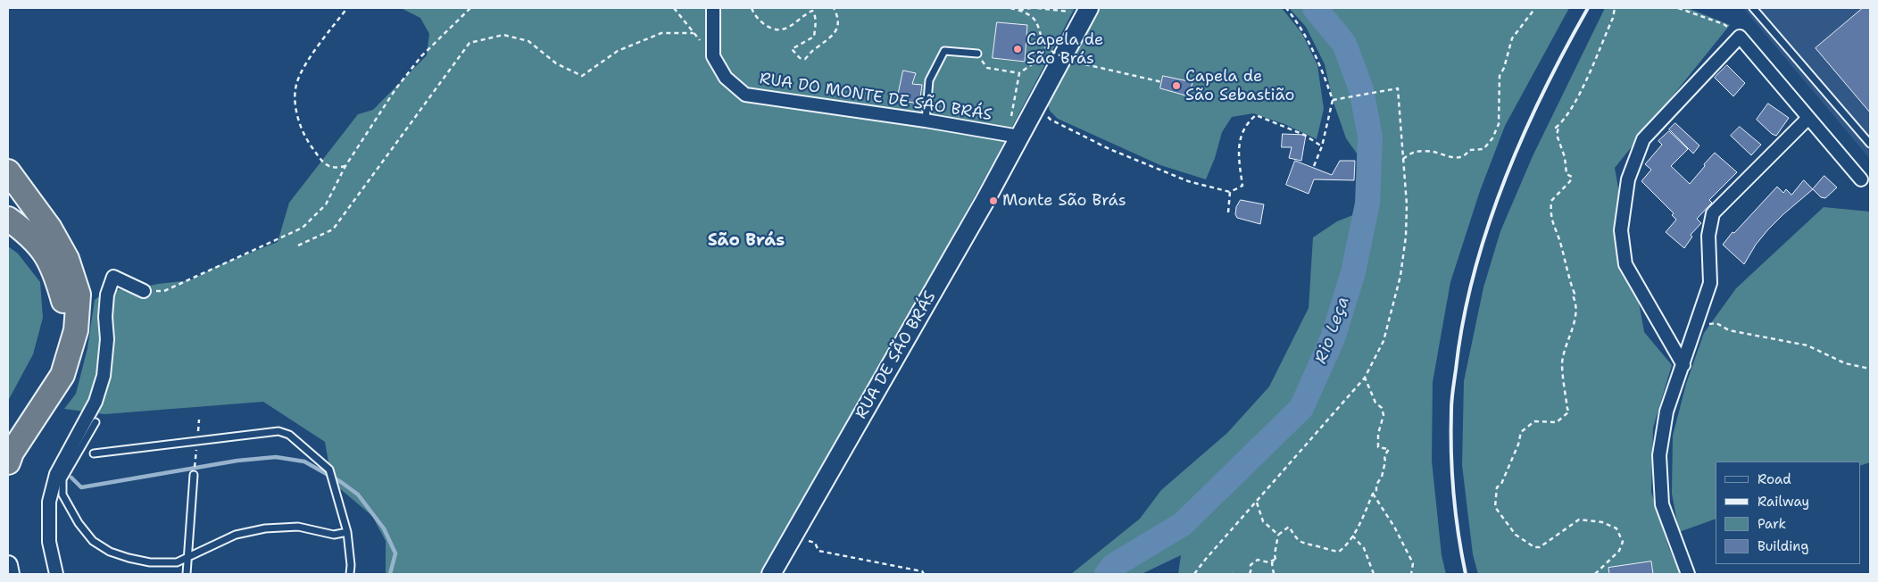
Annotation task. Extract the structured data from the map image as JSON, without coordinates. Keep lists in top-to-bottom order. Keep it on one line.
{"streets":{"main road":["RUA DE SÃO BRÁS"],"street":["RUA DO MONTE DE SÃO BRÁS"]},"crossings":[["RUA DO MONTE DE SÃO BRÁS","RUA DE SÃO BRÁS"]],"districts":["São Brás"],"water":["Rio Leça"],"places":["Capela de São Brás","Capela de São Sebastião","Monte São Brás"],"legend":["Road","Railway","Park","Building"]}
